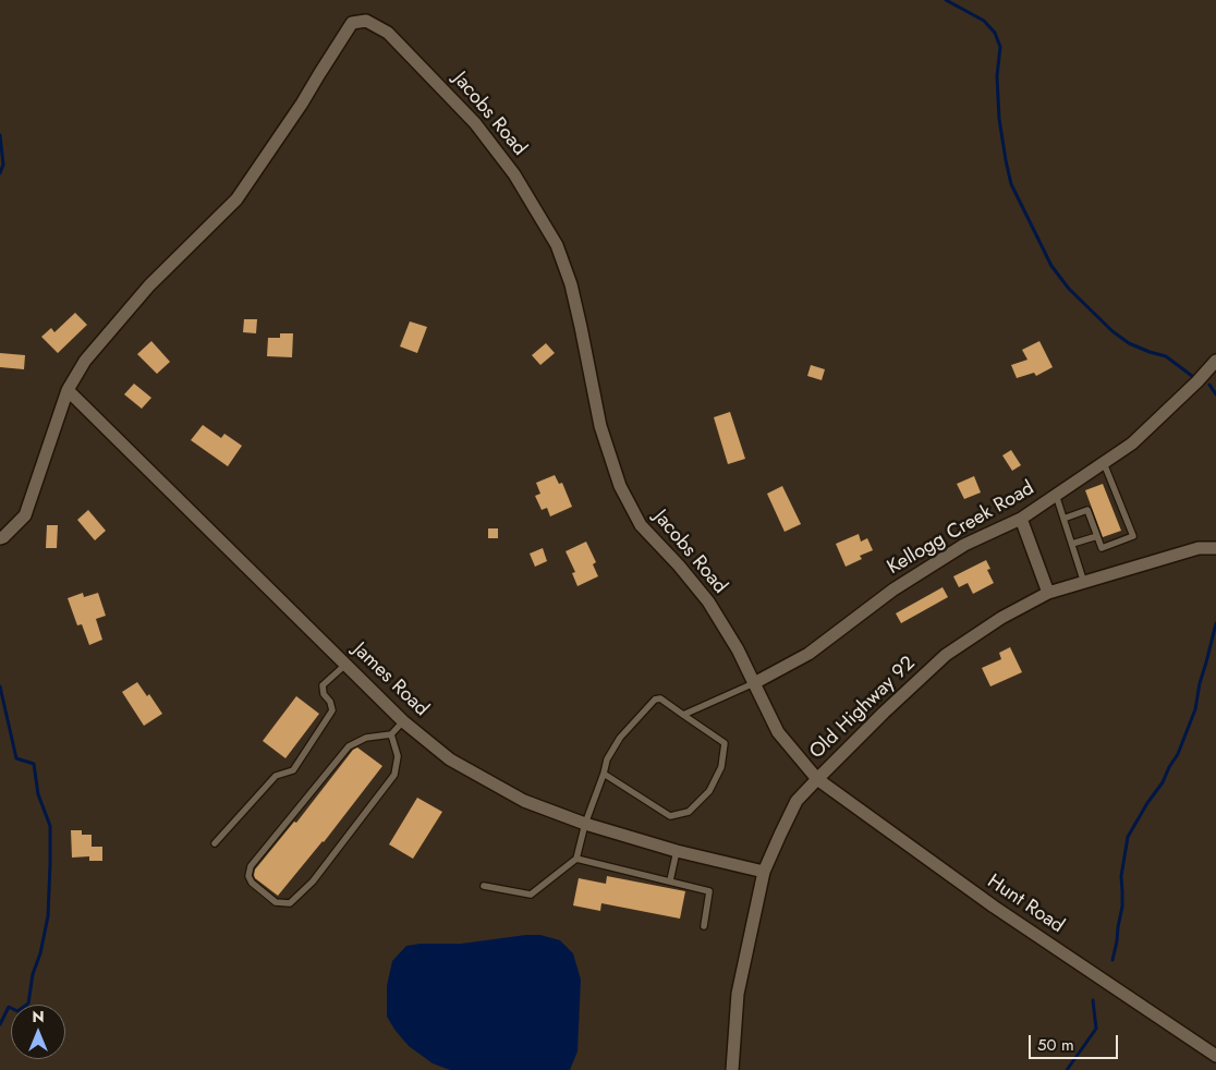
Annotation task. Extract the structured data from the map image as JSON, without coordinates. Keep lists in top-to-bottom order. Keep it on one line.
{"streets":{"street":["Jacobs Road","Kellogg Creek Road","James Road","Old Highway 92","Hunt Road"]},"crossings":[["Jacobs Road","Kellogg Creek Road"],["Jacobs Road","James Road"],["James Road","Old Highway 92"],["Old Highway 92","Hunt Road"]],"scale_bar":"50 m","north":"top"}
